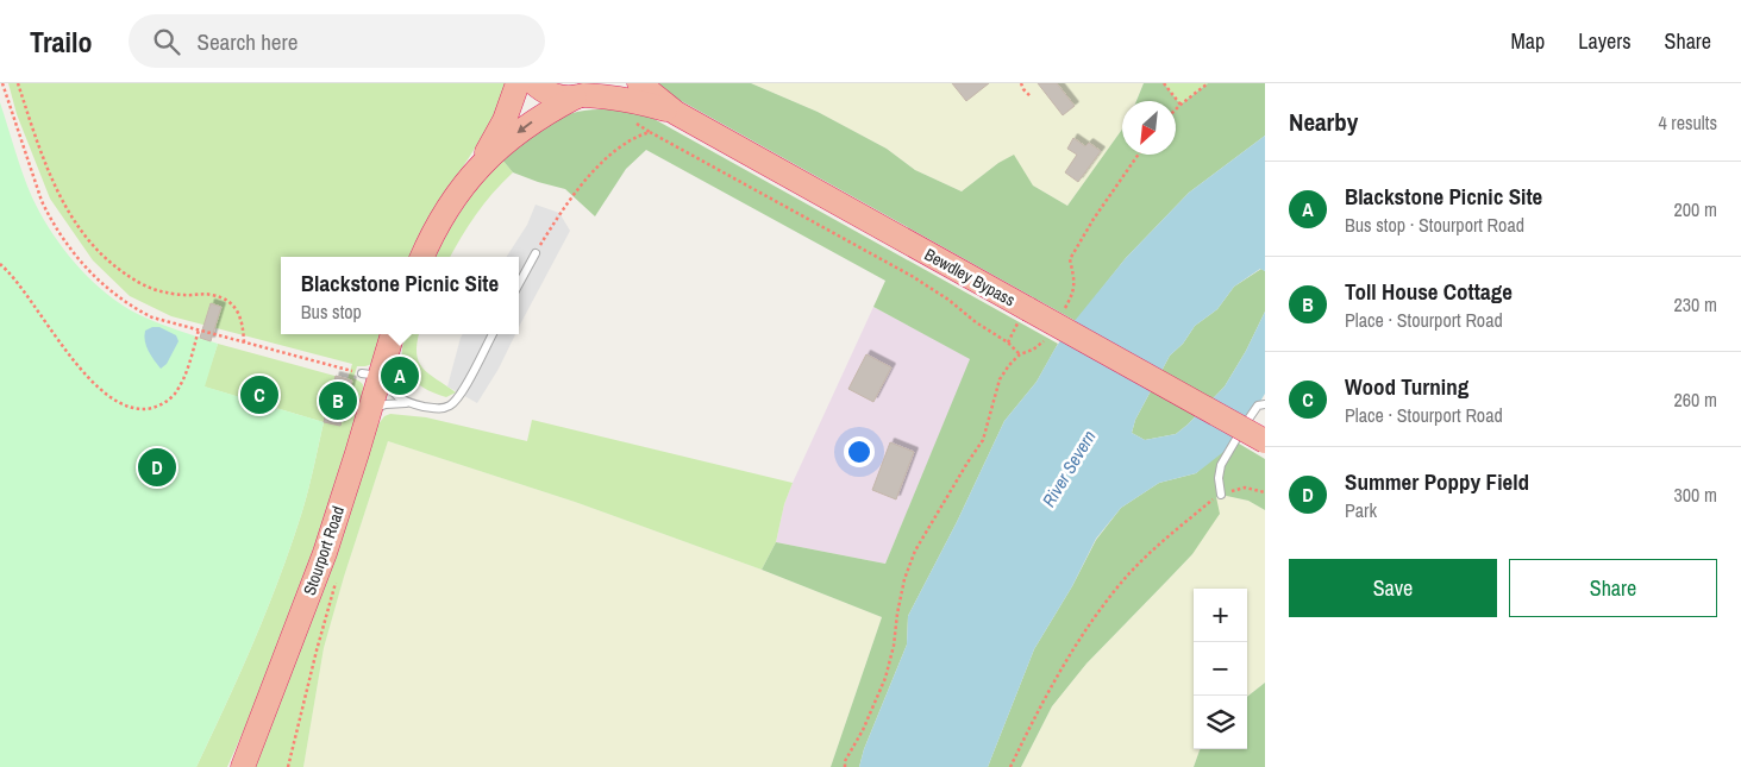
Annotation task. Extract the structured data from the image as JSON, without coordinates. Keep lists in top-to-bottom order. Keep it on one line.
{"streets":{"highway":["Bewdley Bypass","Stourport Road"]},"water":["River Severn"],"north":"bottom left","page":{"header":"Trailo","search":"Search here","nav":["Map","Layers","Share"],"heading":["Nearby","4 results"],"list":[{"mark":"A","name":"Blackstone Picnic Site","note":"Bus stop · Stourport Road","value":"200 m"},{"mark":"B","name":"Toll House Cottage","note":"Place · Stourport Road","value":"230 m"},{"mark":"C","name":"Wood Turning","note":"Place · Stourport Road","value":"260 m"},{"mark":"D","name":"Summer Poppy Field","note":"Park","value":"300 m"}],"popup":["Blackstone Picnic Site","Bus stop"],"pins":["A","C","B","D"],"buttons":["Save","Share"],"map_buttons":["+","−"]}}
